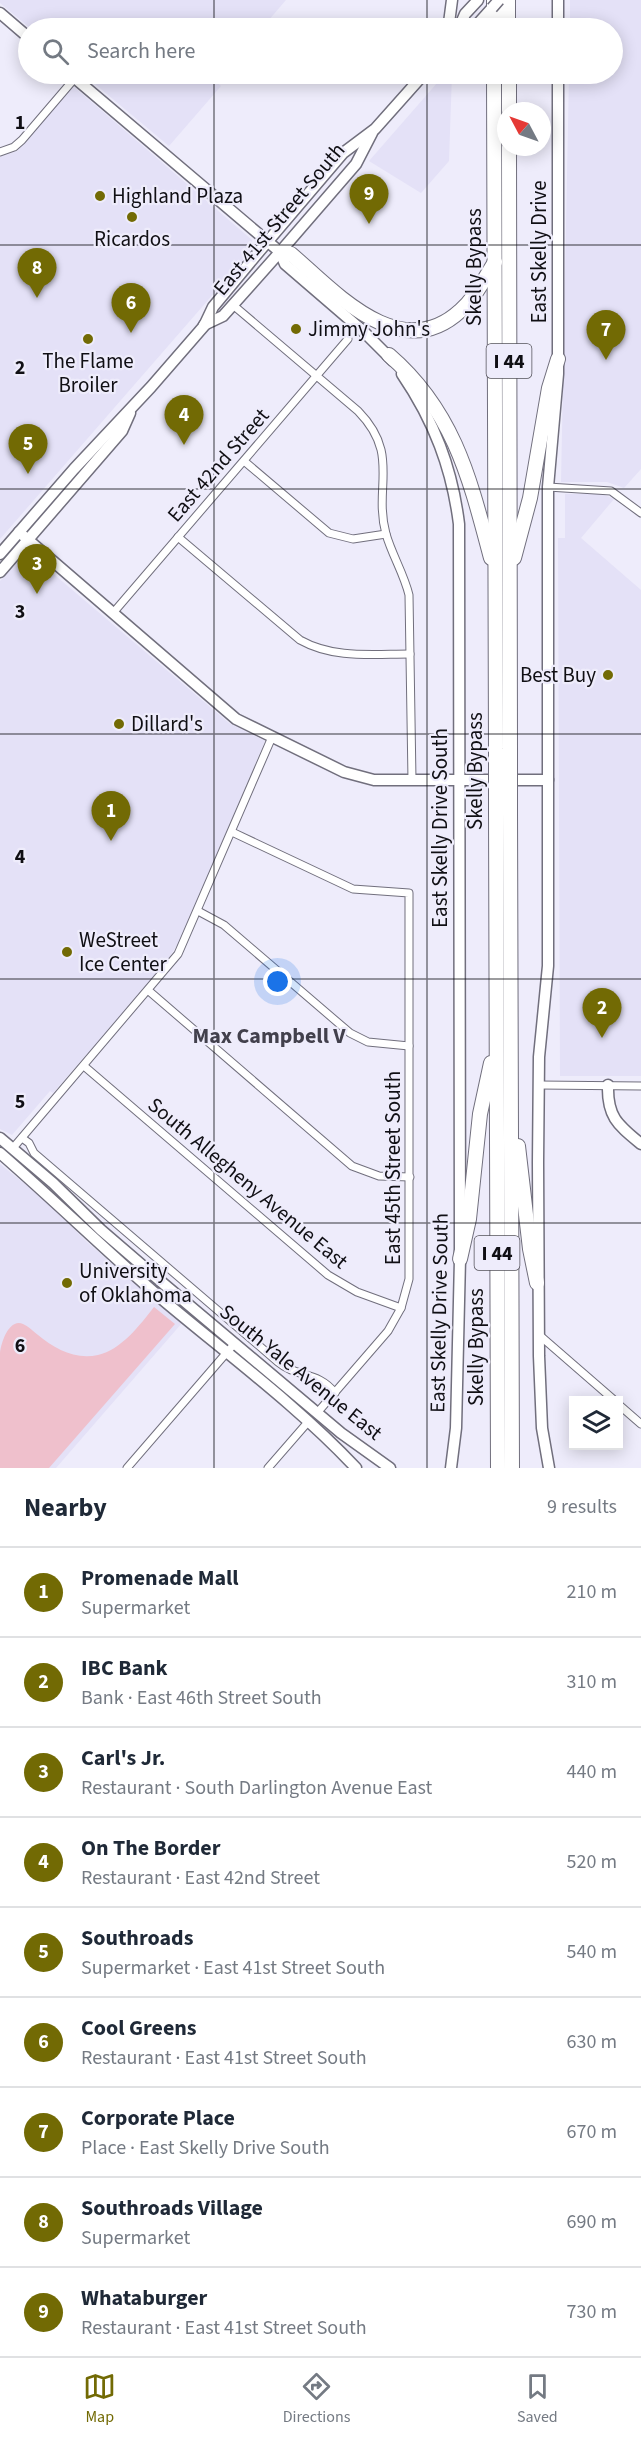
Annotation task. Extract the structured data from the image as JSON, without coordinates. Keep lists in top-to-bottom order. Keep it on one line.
{"streets":{"highway":["Skelly Bypass","I 44"],"main road":["East 41st Street South","East Skelly Drive","East Skelly Drive South","South Yale Avenue East"],"street":["East 42nd Street","East 45th Street South","South Allegheny Avenue East"]},"crossings":[["East 41st Street South","East Skelly Drive South"],["East 45th Street South","South Allegheny Avenue East"],["East 45th Street South","South Yale Avenue East"]],"districts":["Max Campbell V"],"places":["Highland Plaza","Ricardos","Jimmy John's","The Flame Broiler","Best Buy","Dillard's","WeStreet Ice Center","University of Oklahoma"],"north":"top left","page":{"search":"Search here","pins":["9","8","6","7","4","5","3","1","2"],"heading":["Nearby","9 results"],"list":[{"mark":"1","name":"Promenade Mall","note":"Supermarket","value":"210 m"},{"mark":"2","name":"IBC Bank","note":"Bank · East 46th Street South","value":"310 m"},{"mark":"3","name":"Carl's Jr.","note":"Restaurant · South Darlington Avenue East","value":"440 m"},{"mark":"4","name":"On The Border","note":"Restaurant · East 42nd Street","value":"520 m"},{"mark":"5","name":"Southroads","note":"Supermarket · East 41st Street South","value":"540 m"},{"mark":"6","name":"Cool Greens","note":"Restaurant · East 41st Street South","value":"630 m"},{"mark":"7","name":"Corporate Place","note":"Place · East Skelly Drive South","value":"670 m"},{"mark":"8","name":"Southroads Village","note":"Supermarket","value":"690 m"},{"mark":"9","name":"Whataburger","note":"Restaurant · East 41st Street South","value":"730 m"}],"nav":["Map","Directions","Saved"]},"grid":{"rows":["1","2","3","4","5","6"]}}
